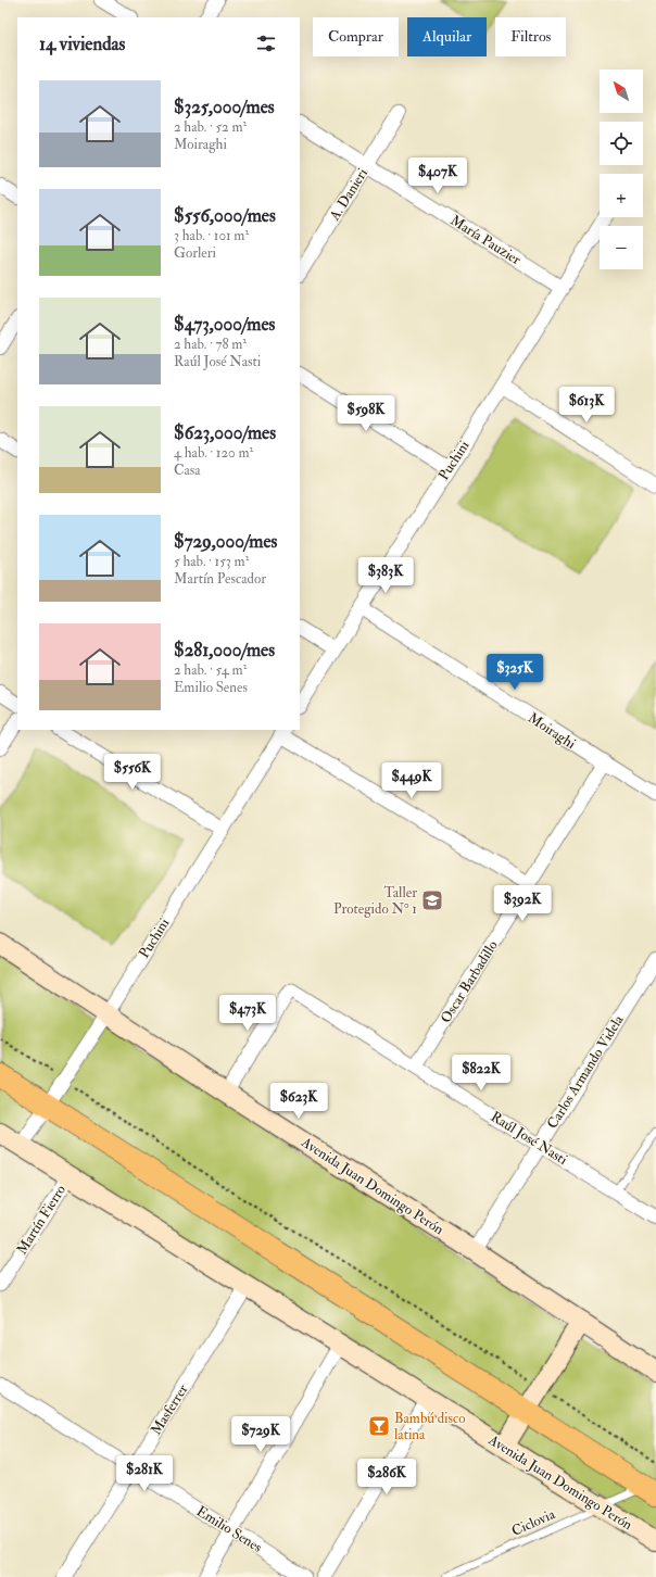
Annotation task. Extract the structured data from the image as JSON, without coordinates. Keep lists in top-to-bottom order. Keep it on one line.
{"streets":{"main road":["Avenida Juan Domingo Perón"],"street":["A. Danieri","María Pauzier","Puchini","Moiraghi","Oscar Barbadillo","Carlos Armando Videla","Raúl José Nasti","Martín Fierro","Masferrer","Emilio Senes"],"lane":["Ciclovia"]},"crossings":[["A. Danieri","María Pauzier"],["María Pauzier","Puchini"],["Puchini","Moiraghi"],["Puchini","Avenida Juan Domingo Perón"],["Moiraghi","Oscar Barbadillo"],["Oscar Barbadillo","Raúl José Nasti"],["Carlos Armando Videla","Raúl José Nasti"],["Carlos Armando Videla","Avenida Juan Domingo Perón"],["Raúl José Nasti","Avenida Juan Domingo Perón"],["Avenida Juan Domingo Perón","Martín Fierro"],["Avenida Juan Domingo Perón","Masferrer"],["Avenida Juan Domingo Perón","Ciclovia"],["Masferrer","Emilio Senes"]],"places":{"school or university":["Taller Protegido N° 1"],"bar":["Bambú disco latina"]},"north":"top left","page":{"chip":["Comprar","Alquilar","Filtros"],"heading":"14 viviendas","map_buttons":["+","−"],"list":[{"name":"$325,000/mes","note":"2 hab. · 52 m² · Moiraghi"},{"name":"$556,000/mes","note":"3 hab. · 101 m² · Gorleri"},{"name":"$473,000/mes","note":"2 hab. · 78 m² · Raúl José Nasti"},{"name":"$623,000/mes","note":"4 hab. · 120 m² · Casa"},{"name":"$729,000/mes","note":"5 hab. · 153 m² · Martín Pescador"},{"name":"$281,000/mes","note":"2 hab. · 54 m² · Emilio Senes"}],"price":["$407K","$613K","$598K","$383K","$325K","$556K","$449K","$392K","$473K","$822K","$623K","$729K","$281K","$286K"]}}
